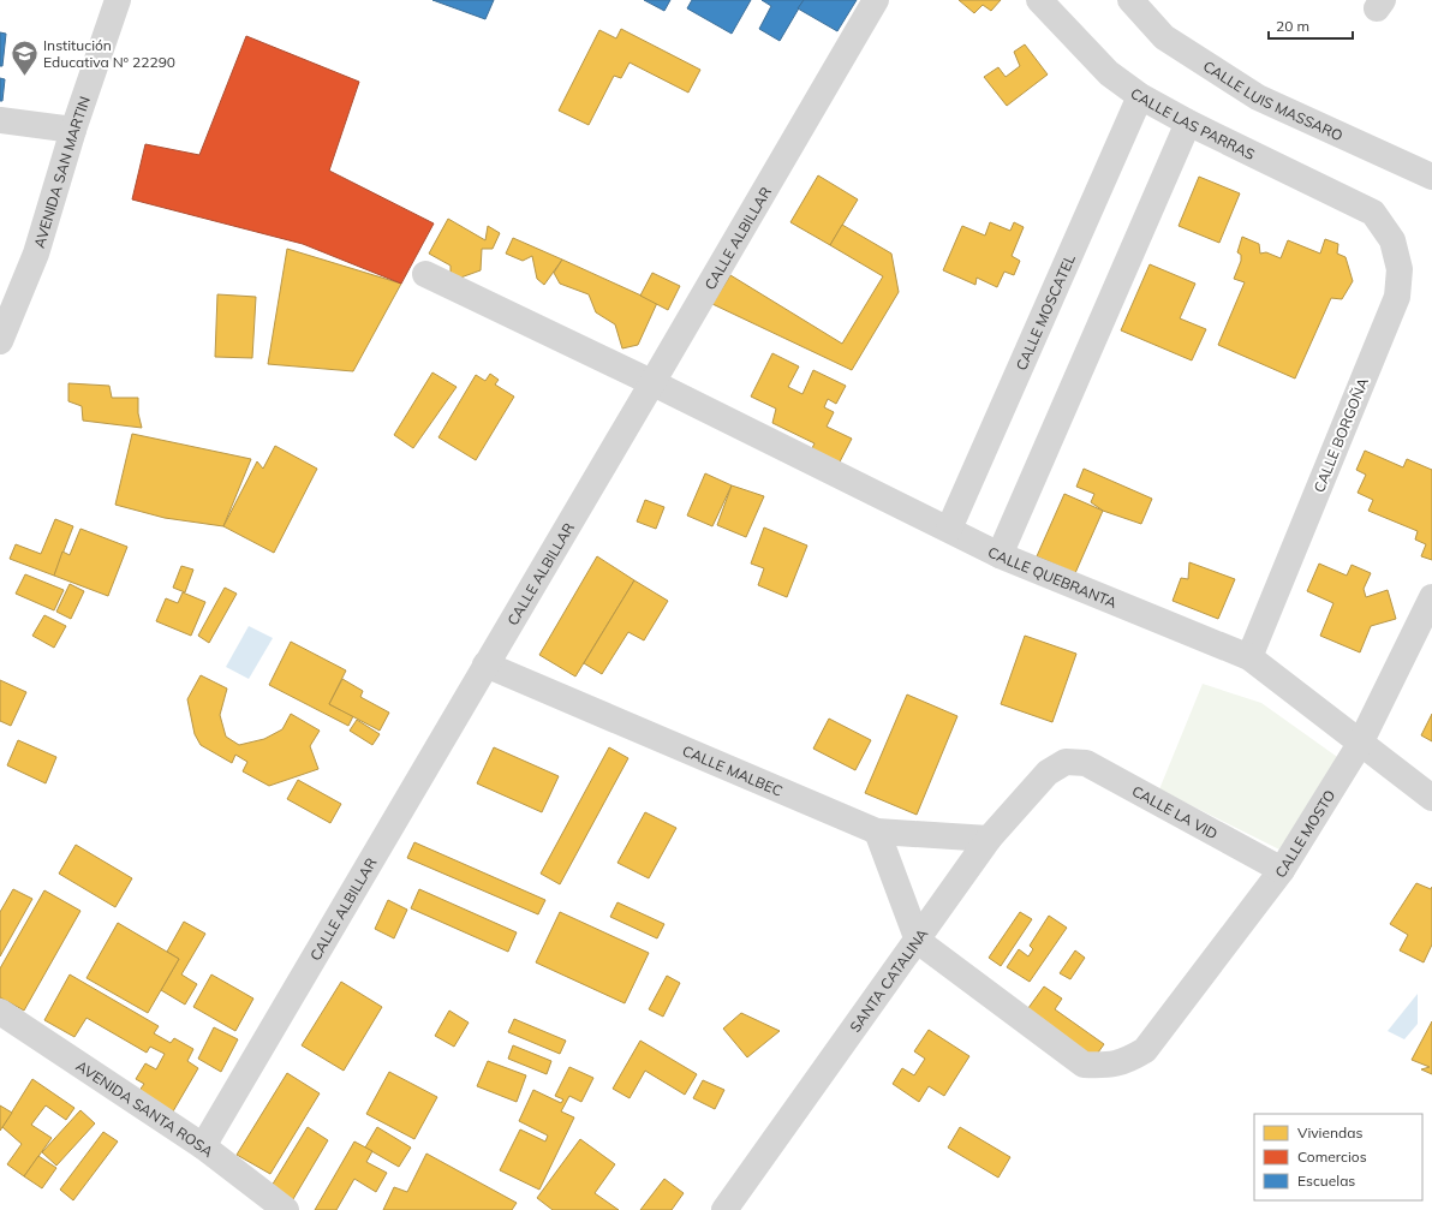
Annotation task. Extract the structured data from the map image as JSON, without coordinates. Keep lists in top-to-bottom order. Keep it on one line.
{"streets":{"street":["CALLE LUIS MASSARO","CALLE LAS PARRAS","AVENIDA SAN MARTIN","CALLE ALBILLAR","CALLE MOSCATEL","CALLE BORGOÑA","CALLE QUEBRANTA","CALLE MALBEC","CALLE LA VID","CALLE MOSTO","SANTA CATALINA","AVENIDA SANTA ROSA"]},"crossings":[["CALLE LAS PARRAS","CALLE MOSCATEL"],["CALLE LAS PARRAS","CALLE BORGOÑA"],["CALLE ALBILLAR","CALLE QUEBRANTA"],["CALLE ALBILLAR","CALLE MALBEC"],["CALLE ALBILLAR","AVENIDA SANTA ROSA"],["CALLE MOSCATEL","CALLE QUEBRANTA"],["CALLE BORGOÑA","CALLE QUEBRANTA"],["CALLE QUEBRANTA","CALLE MOSTO"],["CALLE MALBEC","SANTA CATALINA"],["CALLE LA VID","CALLE MOSTO"],["CALLE LA VID","SANTA CATALINA"],["CALLE MOSTO","SANTA CATALINA"]],"places":{"school or university":["Institución Educativa Nº 22290"]},"legend":["Viviendas","Comercios","Escuelas"],"scale_bar":"20 m"}
